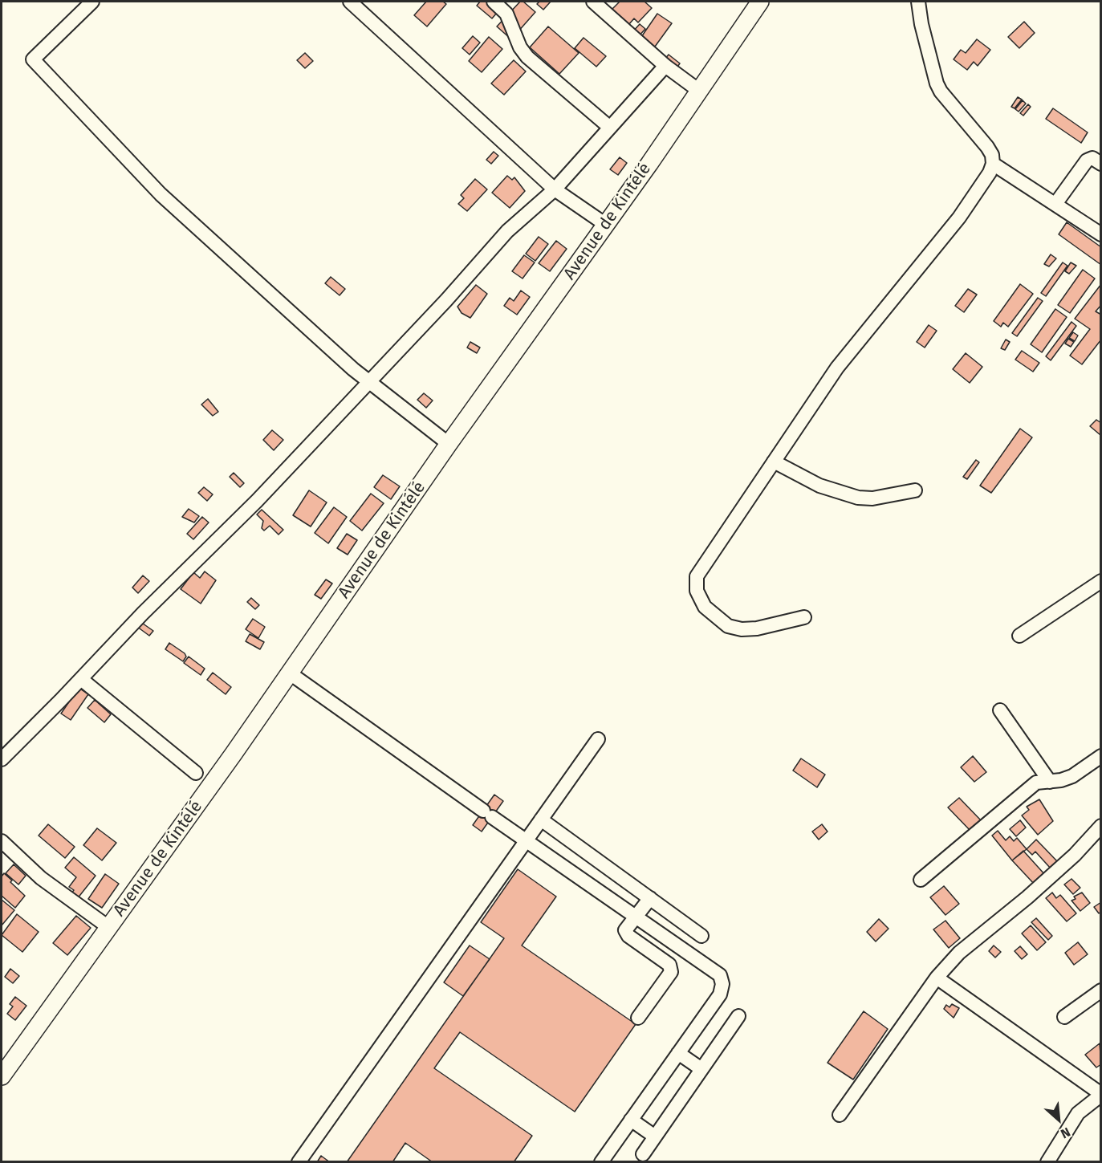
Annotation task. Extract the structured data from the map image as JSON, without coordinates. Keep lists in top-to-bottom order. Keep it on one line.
{"streets":{"main road":["Avenue de Kintélé"]},"north":"bottom right"}
